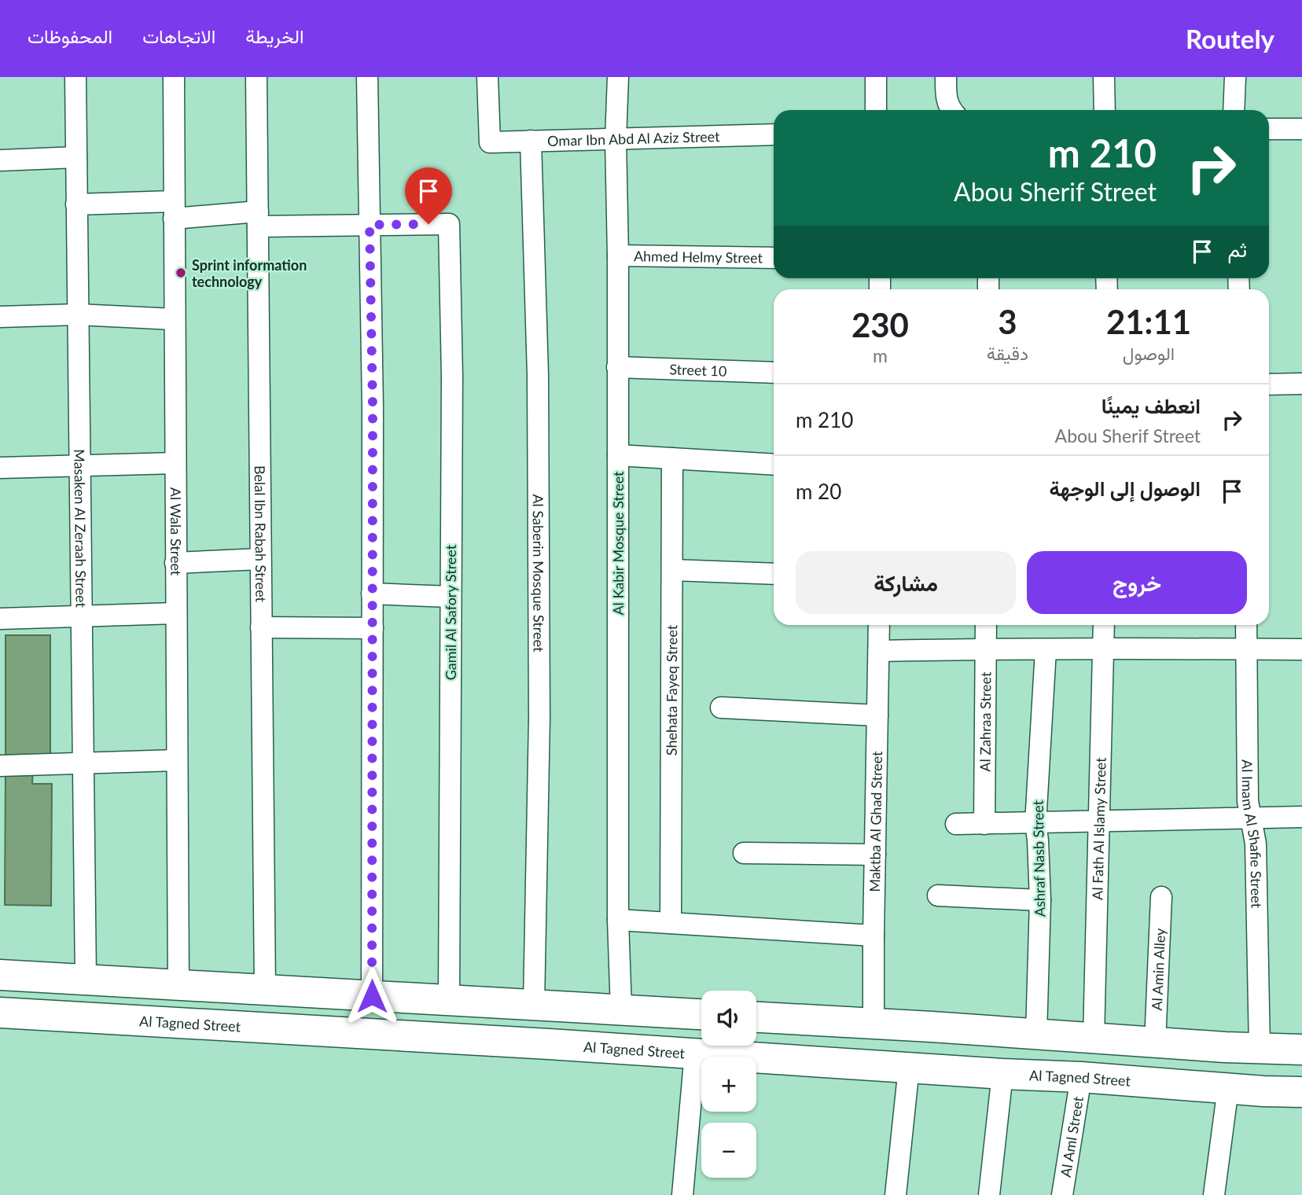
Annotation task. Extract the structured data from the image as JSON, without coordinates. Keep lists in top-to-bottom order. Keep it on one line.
{"streets":{"highway":["Al Tagned Street"],"street":["Omar Ibn Abd Al Aziz Street","Ahmed Helmy Street","Street 10","Masaken Al Zeraah Street","Al Wala Street","Belal Ibn Rabah Street","Al Kabir Mosque Street","Al Saberin Mosque Street","Gamil Al Safory Street","Shehata Fayeq Street","Al Zahraa Street","Maktba Al Ghad Street","Al Fath Al Islamy Street","Al Imam Al Shafie Street","Ashraf Nasb Street","Al Amin Alley","Al Aml Street"]},"crossings":[["Omar Ibn Abd Al Aziz Street","Al Kabir Mosque Street"],["Omar Ibn Abd Al Aziz Street","Al Saberin Mosque Street"],["Ahmed Helmy Street","Al Kabir Mosque Street"],["Street 10","Al Kabir Mosque Street"],["Al Tagned Street","Al Aml Street"]],"places":["Sprint information technology"],"page":{"header":"Routely","nav":["الخريطة","الاتجاهات","المحفوظات"],"turn":["210 m","Abou Sherif Street"],"then":"ثم","eta":["21:11","الوصول","3","دقيقة","230","m"],"list":[{"name":"انعطف يمينًا","note":"Abou Sherif Street","value":"210 m"},{"name":"الوصول إلى الوجهة","value":"20 m"}],"buttons":["خروج","مشاركة"],"map_buttons":["+","−"]}}
